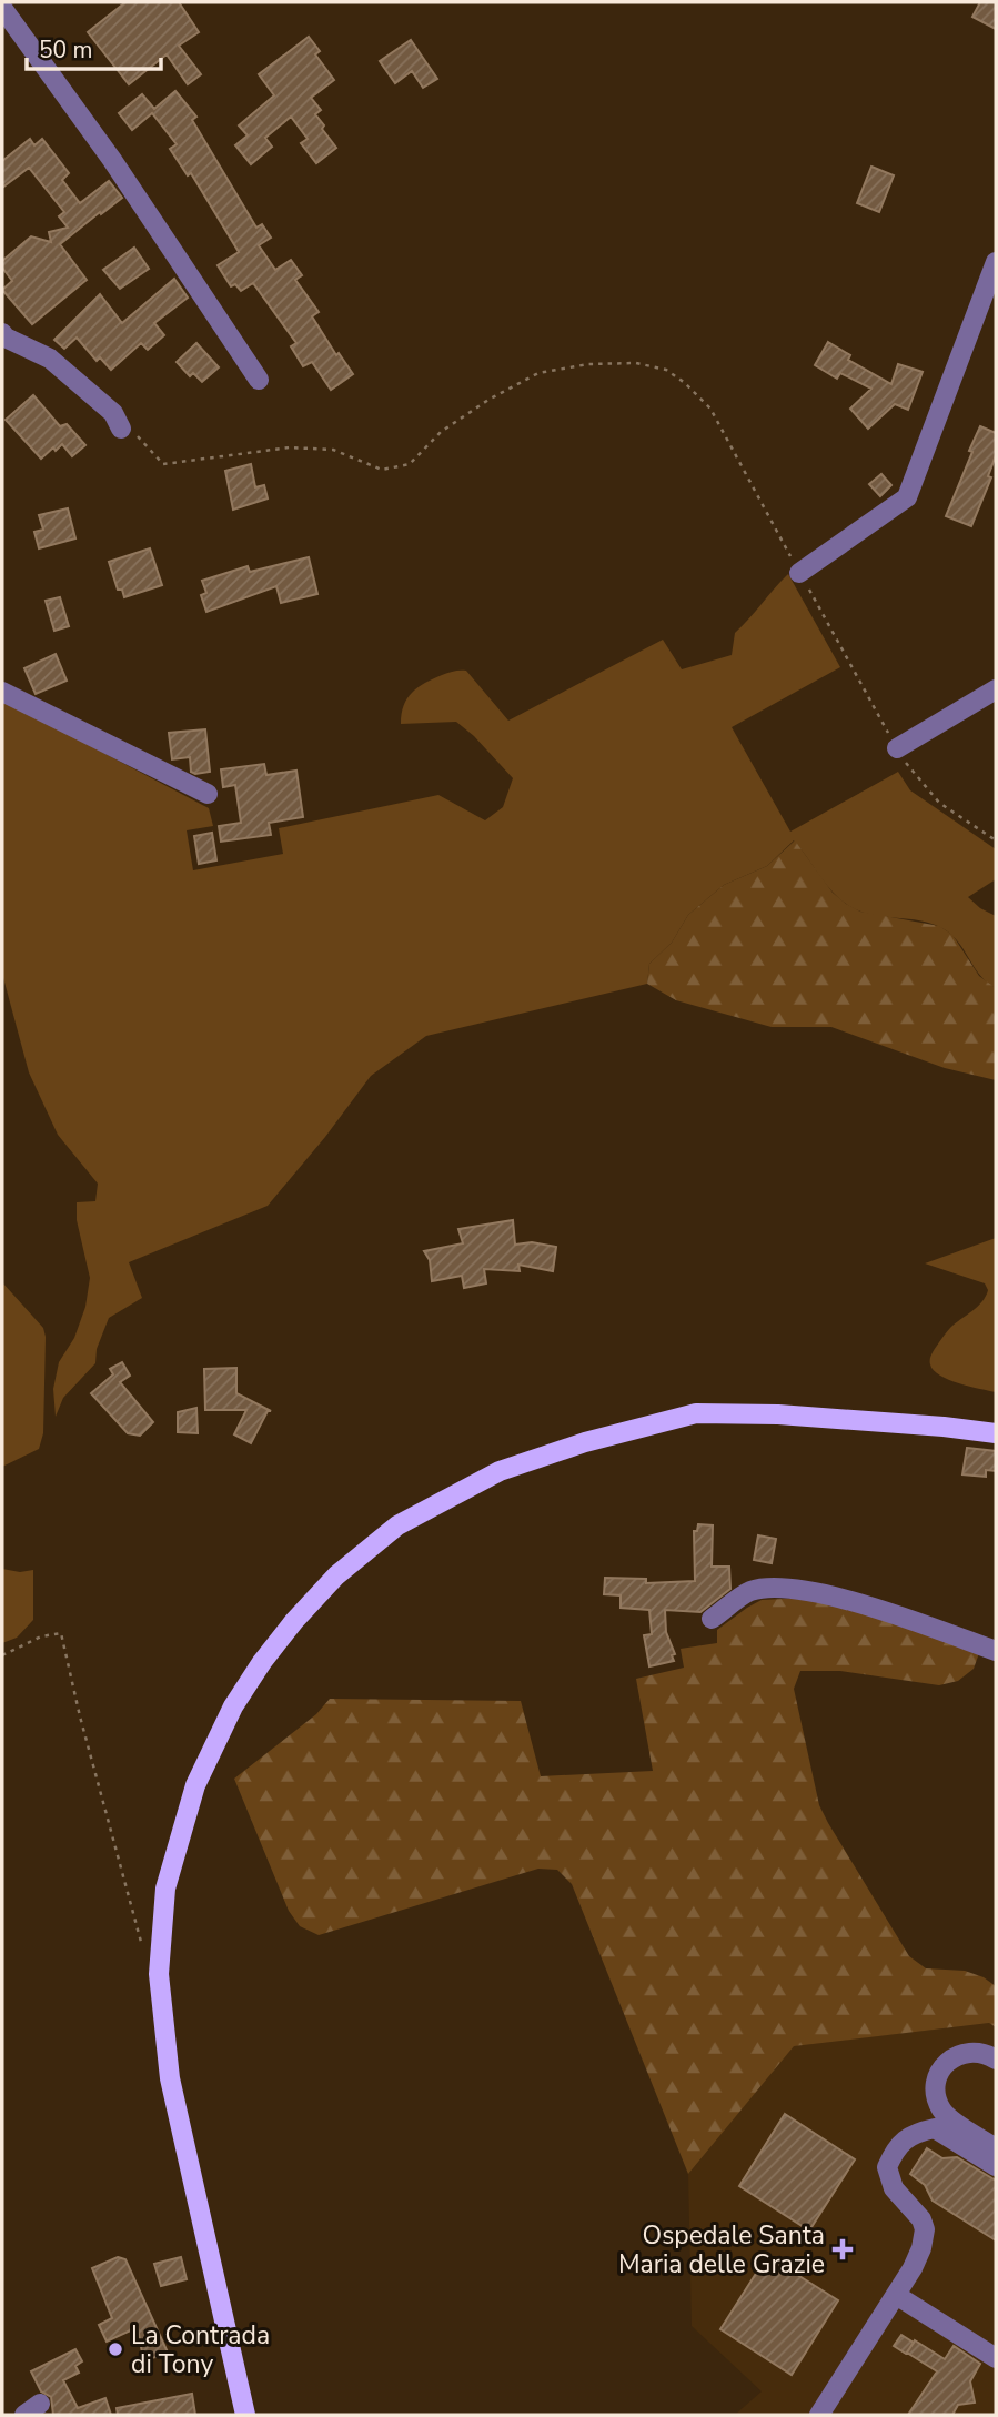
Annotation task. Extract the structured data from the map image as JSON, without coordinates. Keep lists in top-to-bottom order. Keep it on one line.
{"places":{"health":["Ospedale Santa Maria delle Grazie"],"other":["La Contrada di Tony"]},"scale_bar":"50 m"}
